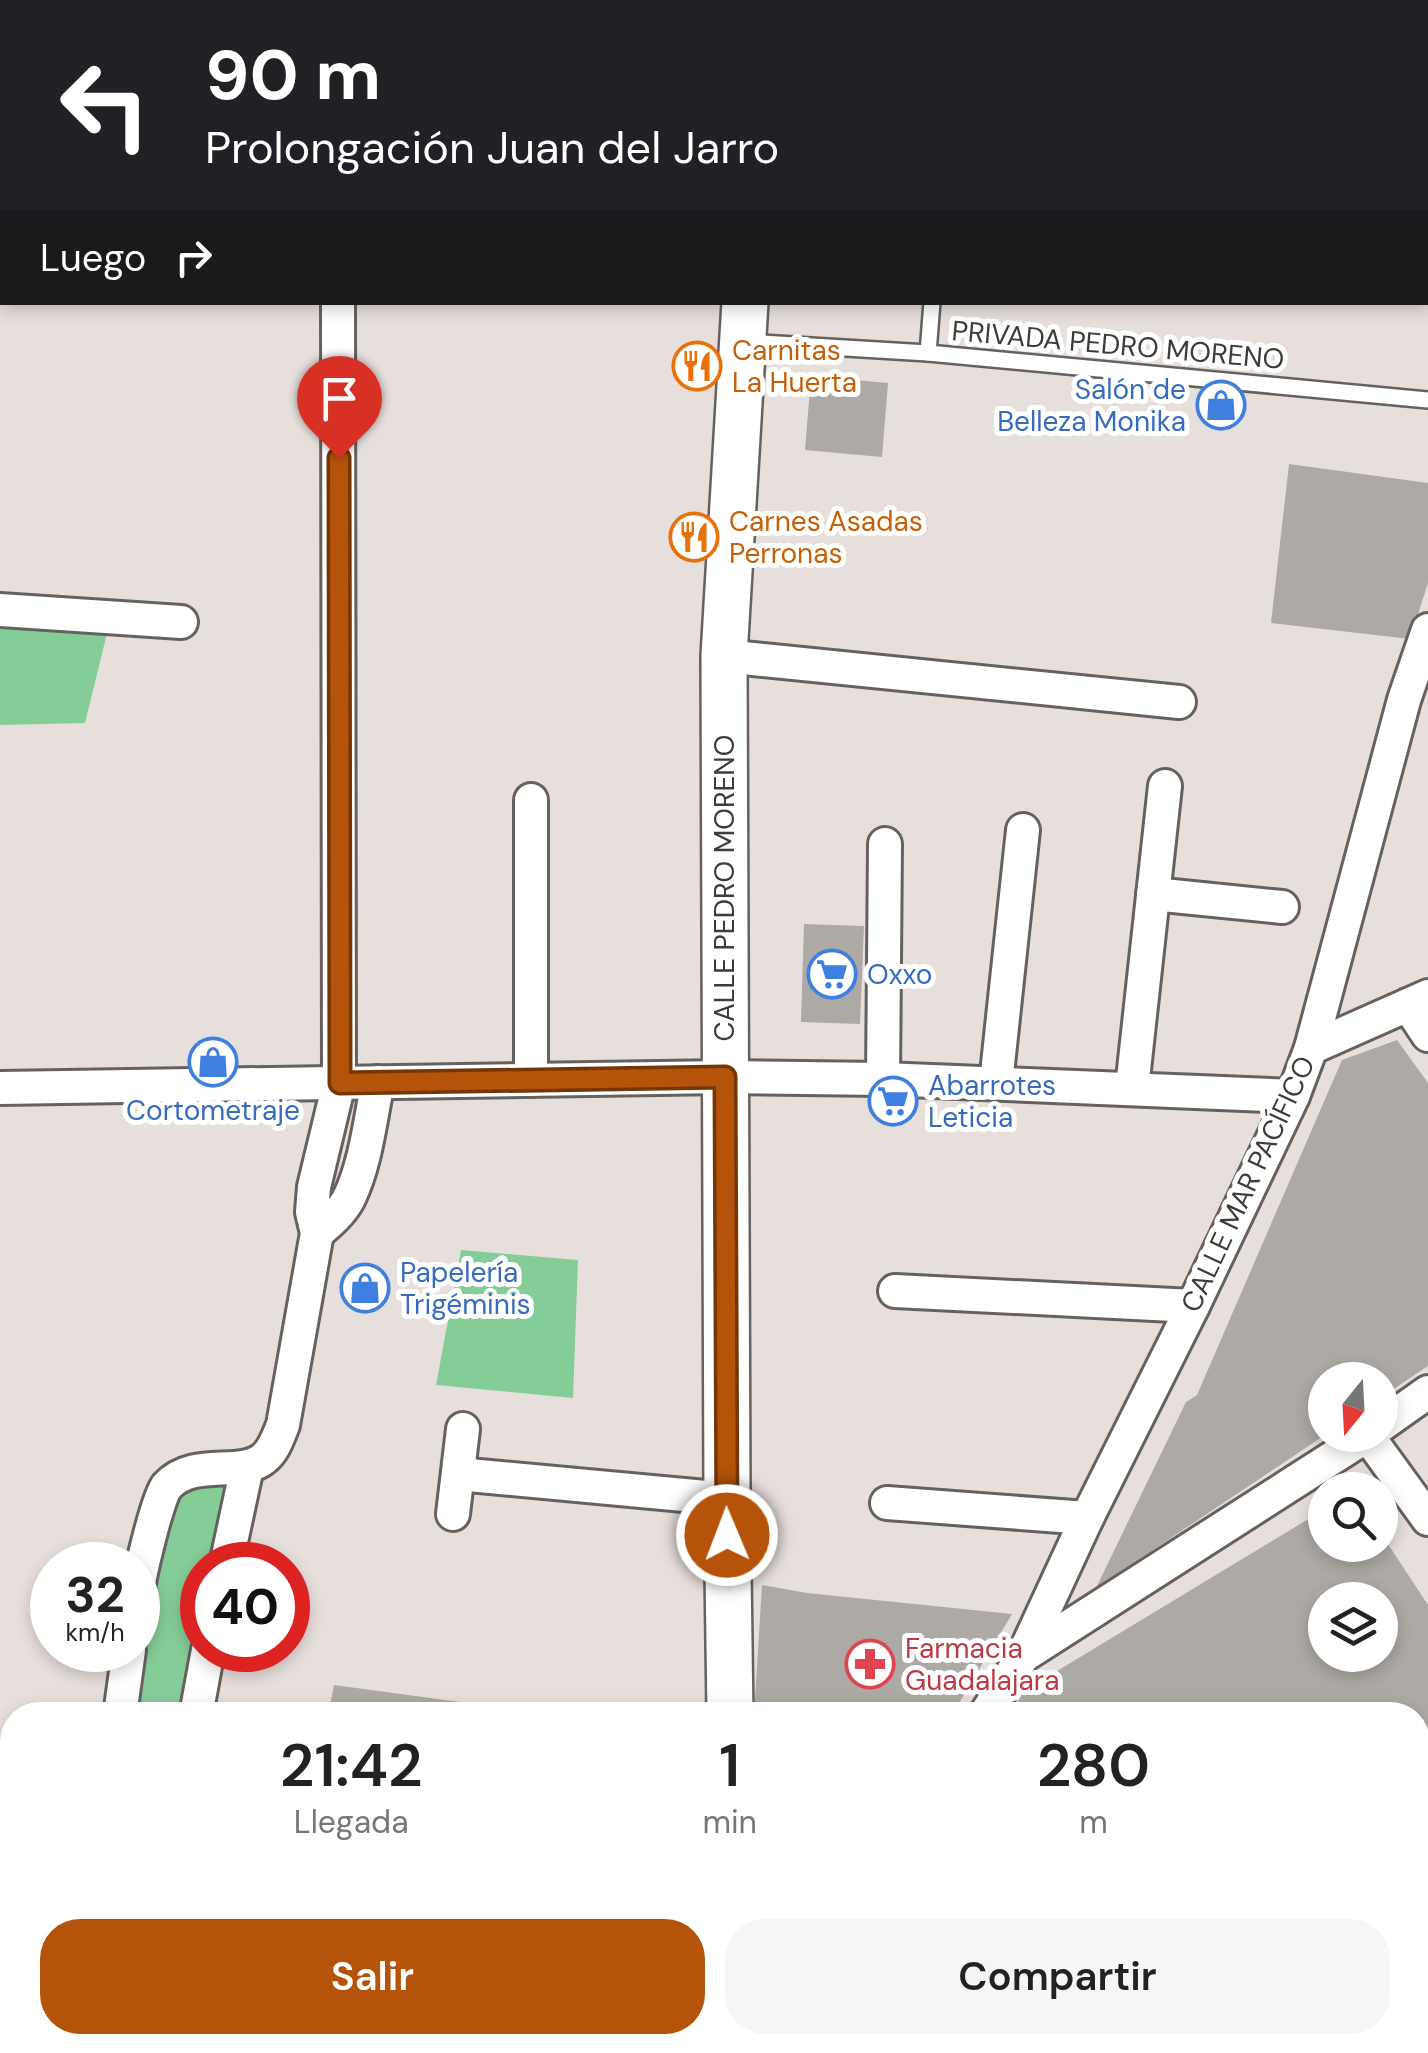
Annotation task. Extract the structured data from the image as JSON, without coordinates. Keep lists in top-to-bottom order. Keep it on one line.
{"streets":{"street":["CALLE PEDRO MORENO","CALLE MAR PACÍFICO"],"lane":["PRIVADA PEDRO MORENO"]},"crossings":[["PRIVADA PEDRO MORENO","CALLE PEDRO MORENO"]],"places":{"restaurant":["Carnitas La Huerta","Carnes Asadas Perronas"],"shop":["Salón de Belleza Monika","Cortometraje","Papelería Trigéminis"],"supermarket":["Oxxo","Abarrotes Leticia"],"pharmacy":["Farmacia Guadalajara"]},"north":"bottom","page":{"turn":["90 m","Prolongación Juan del Jarro"],"then":"Luego","speed":"32 km/h","limit":"40","eta":["21:42","Llegada","1","min","280","m"],"buttons":["Salir","Compartir"]}}
